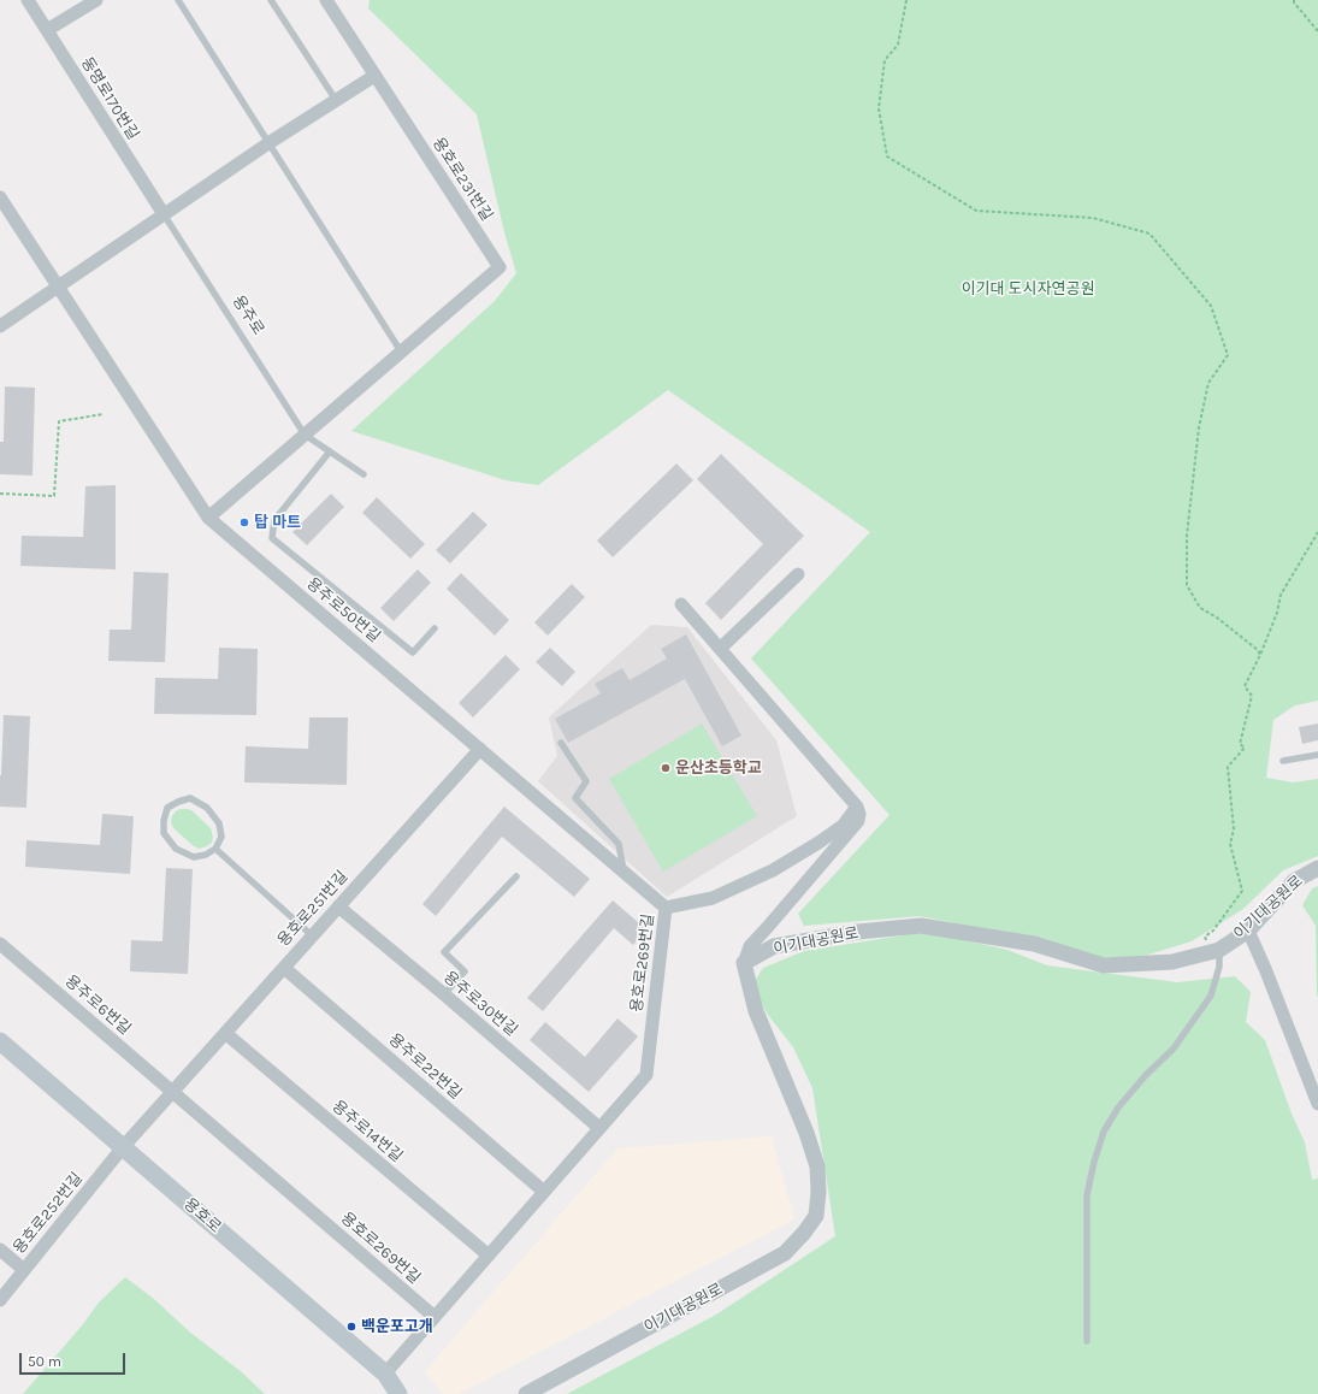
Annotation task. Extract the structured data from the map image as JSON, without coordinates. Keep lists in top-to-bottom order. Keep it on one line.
{"streets":{"main road":["용호로"],"street":["동명로170번길","용호로231번길","용주로50번길","이기대공원로","용호로251번길","용호로269번길","용주로30번길","용주로6번길","용주로22번길","용주로14번길","용호로252번길"],"lane":["용주로"]},"crossings":[["동명로170번길","용주로"],["용호로231번길","용주로"],["용호로231번길","용주로50번길"],["용주로50번길","용호로251번길"],["용주로50번길","용호로269번길"],["용호로251번길","용호로269번길"],["용호로251번길","용주로30번길"],["용호로251번길","용주로6번길"],["용호로251번길","용주로22번길"],["용호로251번길","용주로14번길"],["용호로251번길","용호로252번길"],["용호로251번길","용호로"],["용호로269번길","용주로30번길"],["용호로269번길","용주로6번길"],["용호로269번길","용주로22번길"],["용호로269번길","용주로14번길"],["용호로269번길","용호로"],["용호로252번길","용호로"]],"parks":["이기대 도시자연공원"],"places":["탑 마트","운산초등학교","백운포고개"],"scale_bar":"50 m"}
